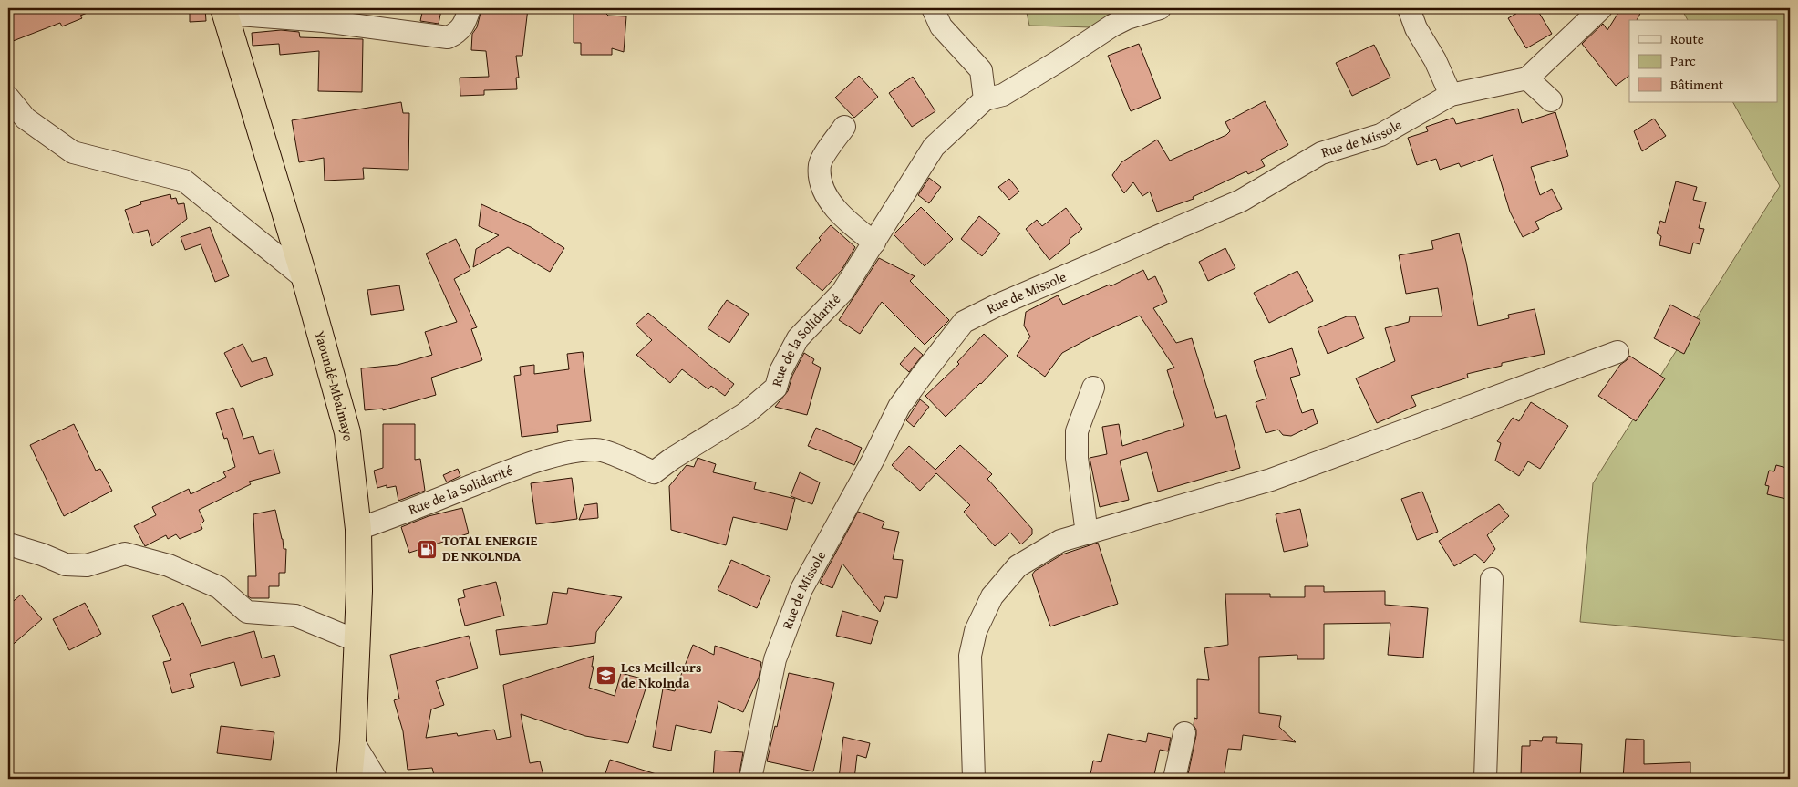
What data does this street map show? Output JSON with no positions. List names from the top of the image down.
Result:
{
  "streets": {
    "highway": ["Yaoundé-Mbalmayo"],
    "street": ["Rue de Missole", "Rue de la Solidarité"]
  },
  "crossings": [
    ["Rue de la Solidarité", "Yaoundé-Mbalmayo"]
  ],
  "places": {
    "fuel station": ["TOTAL ENERGIE DE NKOLNDA"],
    "school or university": ["Les Meilleurs de Nkolnda"]
  },
  "legend": ["Route", "Parc", "Bâtiment"]
}
